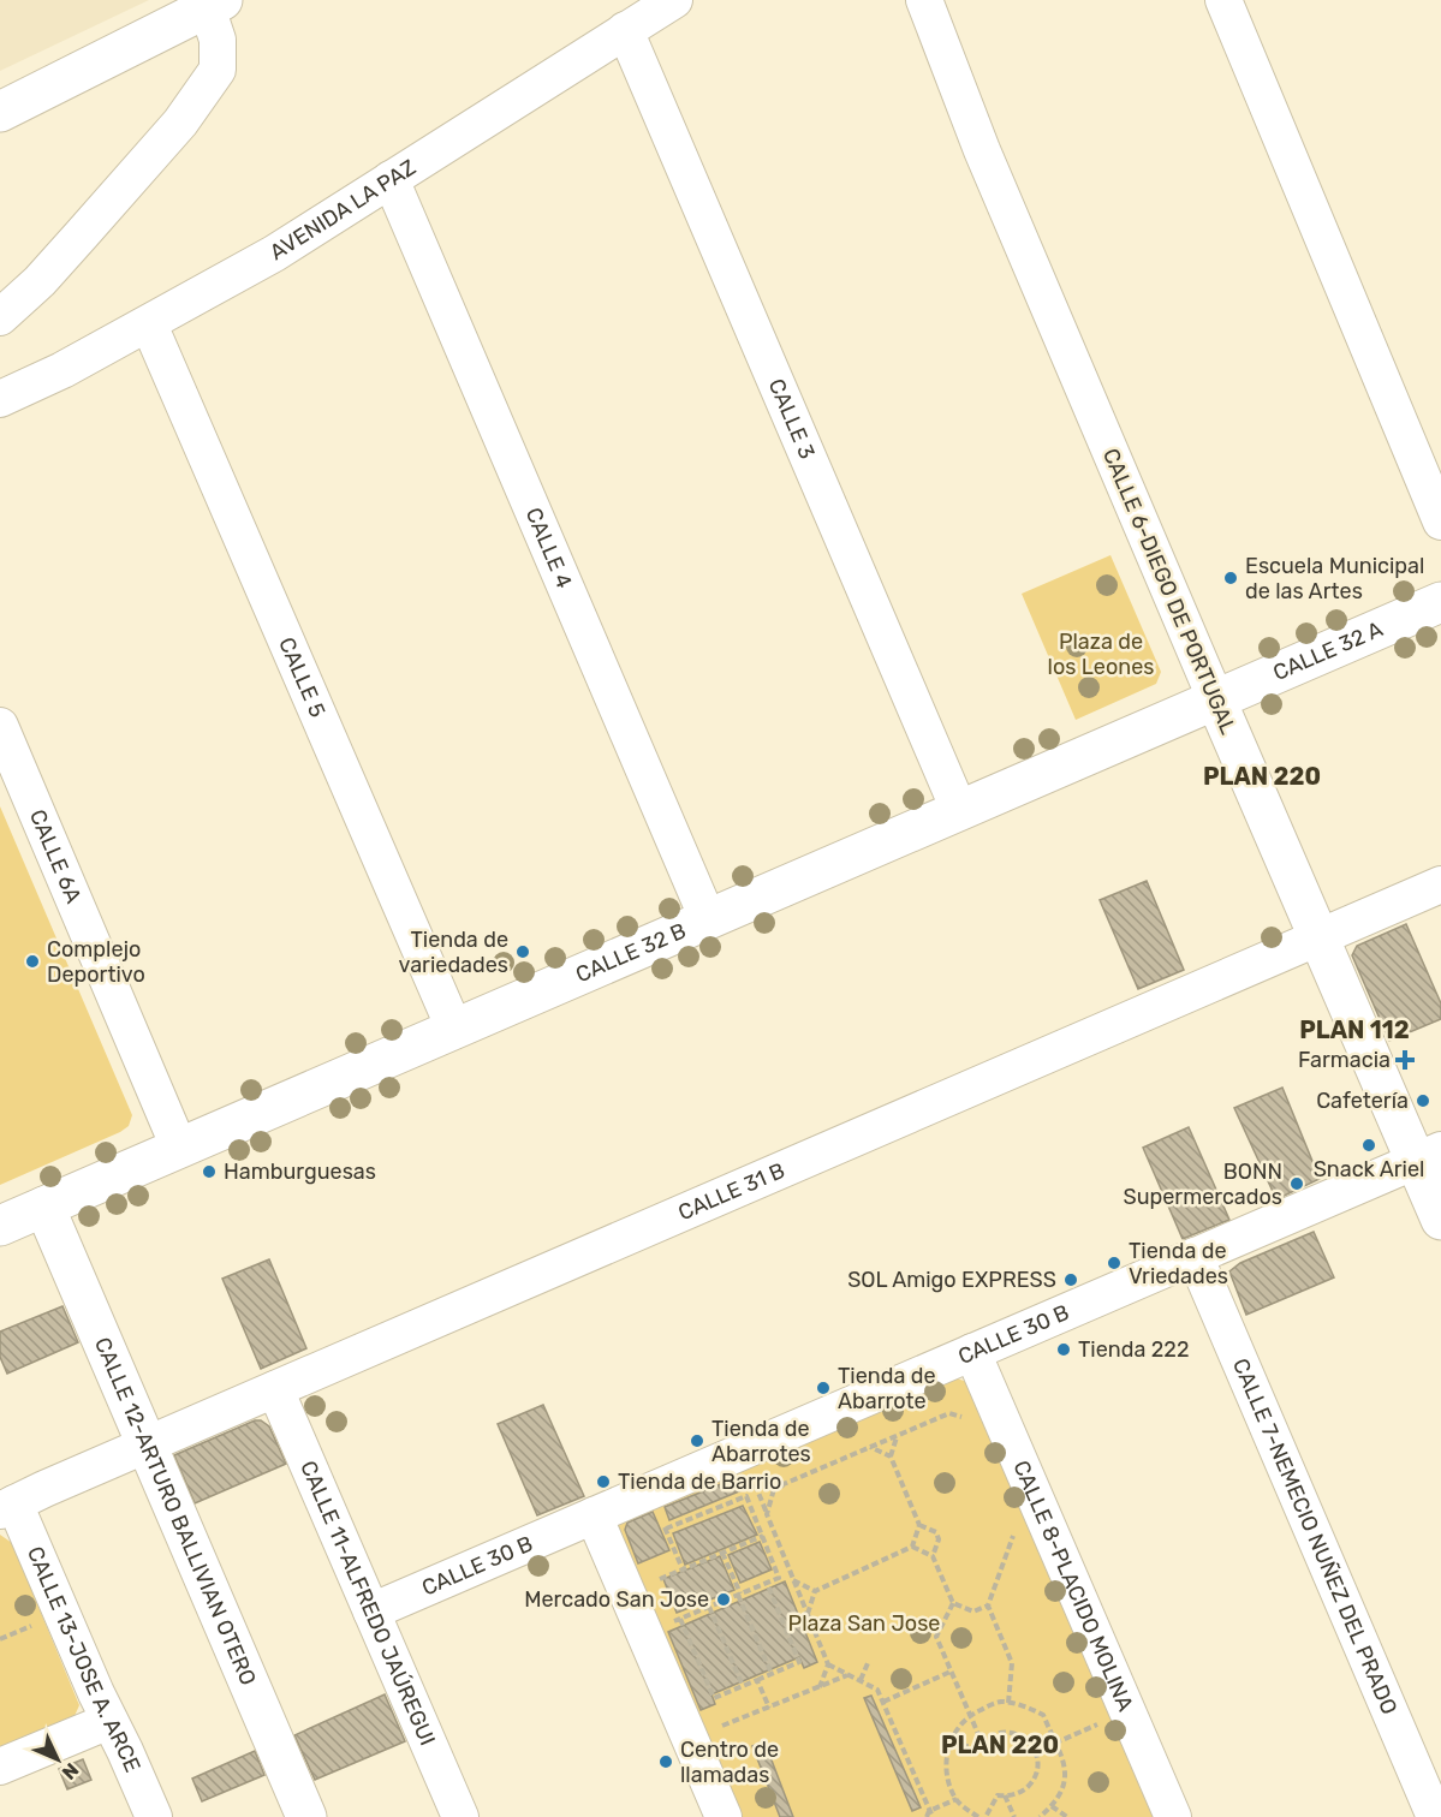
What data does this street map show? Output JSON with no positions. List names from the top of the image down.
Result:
{
  "streets": {
    "street": [
      "AVENIDA LA PAZ",
      "CALLE 3",
      "CALLE 4",
      "CALLE 6-DIEGO DE PORTUGAL",
      "CALLE 32 A",
      "CALLE 5",
      "CALLE 6A",
      "CALLE 32 B",
      "CALLE 31 B",
      "CALLE 30 B",
      "CALLE 12-ARTURO BALLIVIAN OTERO",
      "CALLE 7-NEMECIO NUÑEZ DEL PRADO",
      "CALLE 8-PLACIDO MOLINA",
      "CALLE 11-ALFREDO JAÚREGUI",
      "CALLE 13-JOSE A. ARCE"
    ]
  },
  "crossings": [
    ["AVENIDA LA PAZ", "CALLE 3"],
    ["AVENIDA LA PAZ", "CALLE 4"],
    ["AVENIDA LA PAZ", "CALLE 5"],
    ["CALLE 3", "CALLE 32 B"],
    ["CALLE 4", "CALLE 32 B"],
    ["CALLE 6-DIEGO DE PORTUGAL", "CALLE 32 A"],
    ["CALLE 6-DIEGO DE PORTUGAL", "CALLE 32 B"],
    ["CALLE 6-DIEGO DE PORTUGAL", "CALLE 31 B"],
    ["CALLE 6-DIEGO DE PORTUGAL", "CALLE 30 B"],
    ["CALLE 32 A", "CALLE 32 B"],
    ["CALLE 5", "CALLE 32 B"],
    ["CALLE 6A", "CALLE 32 B"],
    ["CALLE 32 B", "CALLE 12-ARTURO BALLIVIAN OTERO"],
    ["CALLE 31 B", "CALLE 12-ARTURO BALLIVIAN OTERO"],
    ["CALLE 31 B", "CALLE 11-ALFREDO JAÚREGUI"],
    ["CALLE 31 B", "CALLE 13-JOSE A. ARCE"],
    ["CALLE 30 B", "CALLE 7-NEMECIO NUÑEZ DEL PRADO"],
    ["CALLE 30 B", "CALLE 8-PLACIDO MOLINA"],
    ["CALLE 30 B", "CALLE 11-ALFREDO JAÚREGUI"]
  ],
  "districts": ["PLAN 220", "PLAN 112", "PLAN 220"],
  "parks": ["Plaza de los Leones", "Plaza San Jose"],
  "places": {
    "other": [
      "Escuela Municipal de las Artes",
      "Tienda de variedades",
      "Complejo Deportivo",
      "Cafetería",
      "Snack Ariel",
      "Hamburguesas",
      "BONN Supermercados",
      "Tienda de Vriedades",
      "SOL Amigo EXPRESS",
      "Tienda 222",
      "Tienda de Abarrote",
      "Tienda de Abarrotes",
      "Tienda de Barrio",
      "Mercado San Jose",
      "Centro de llamadas"
    ],
    "health": ["Farmacia"]
  },
  "north": "bottom right"
}
